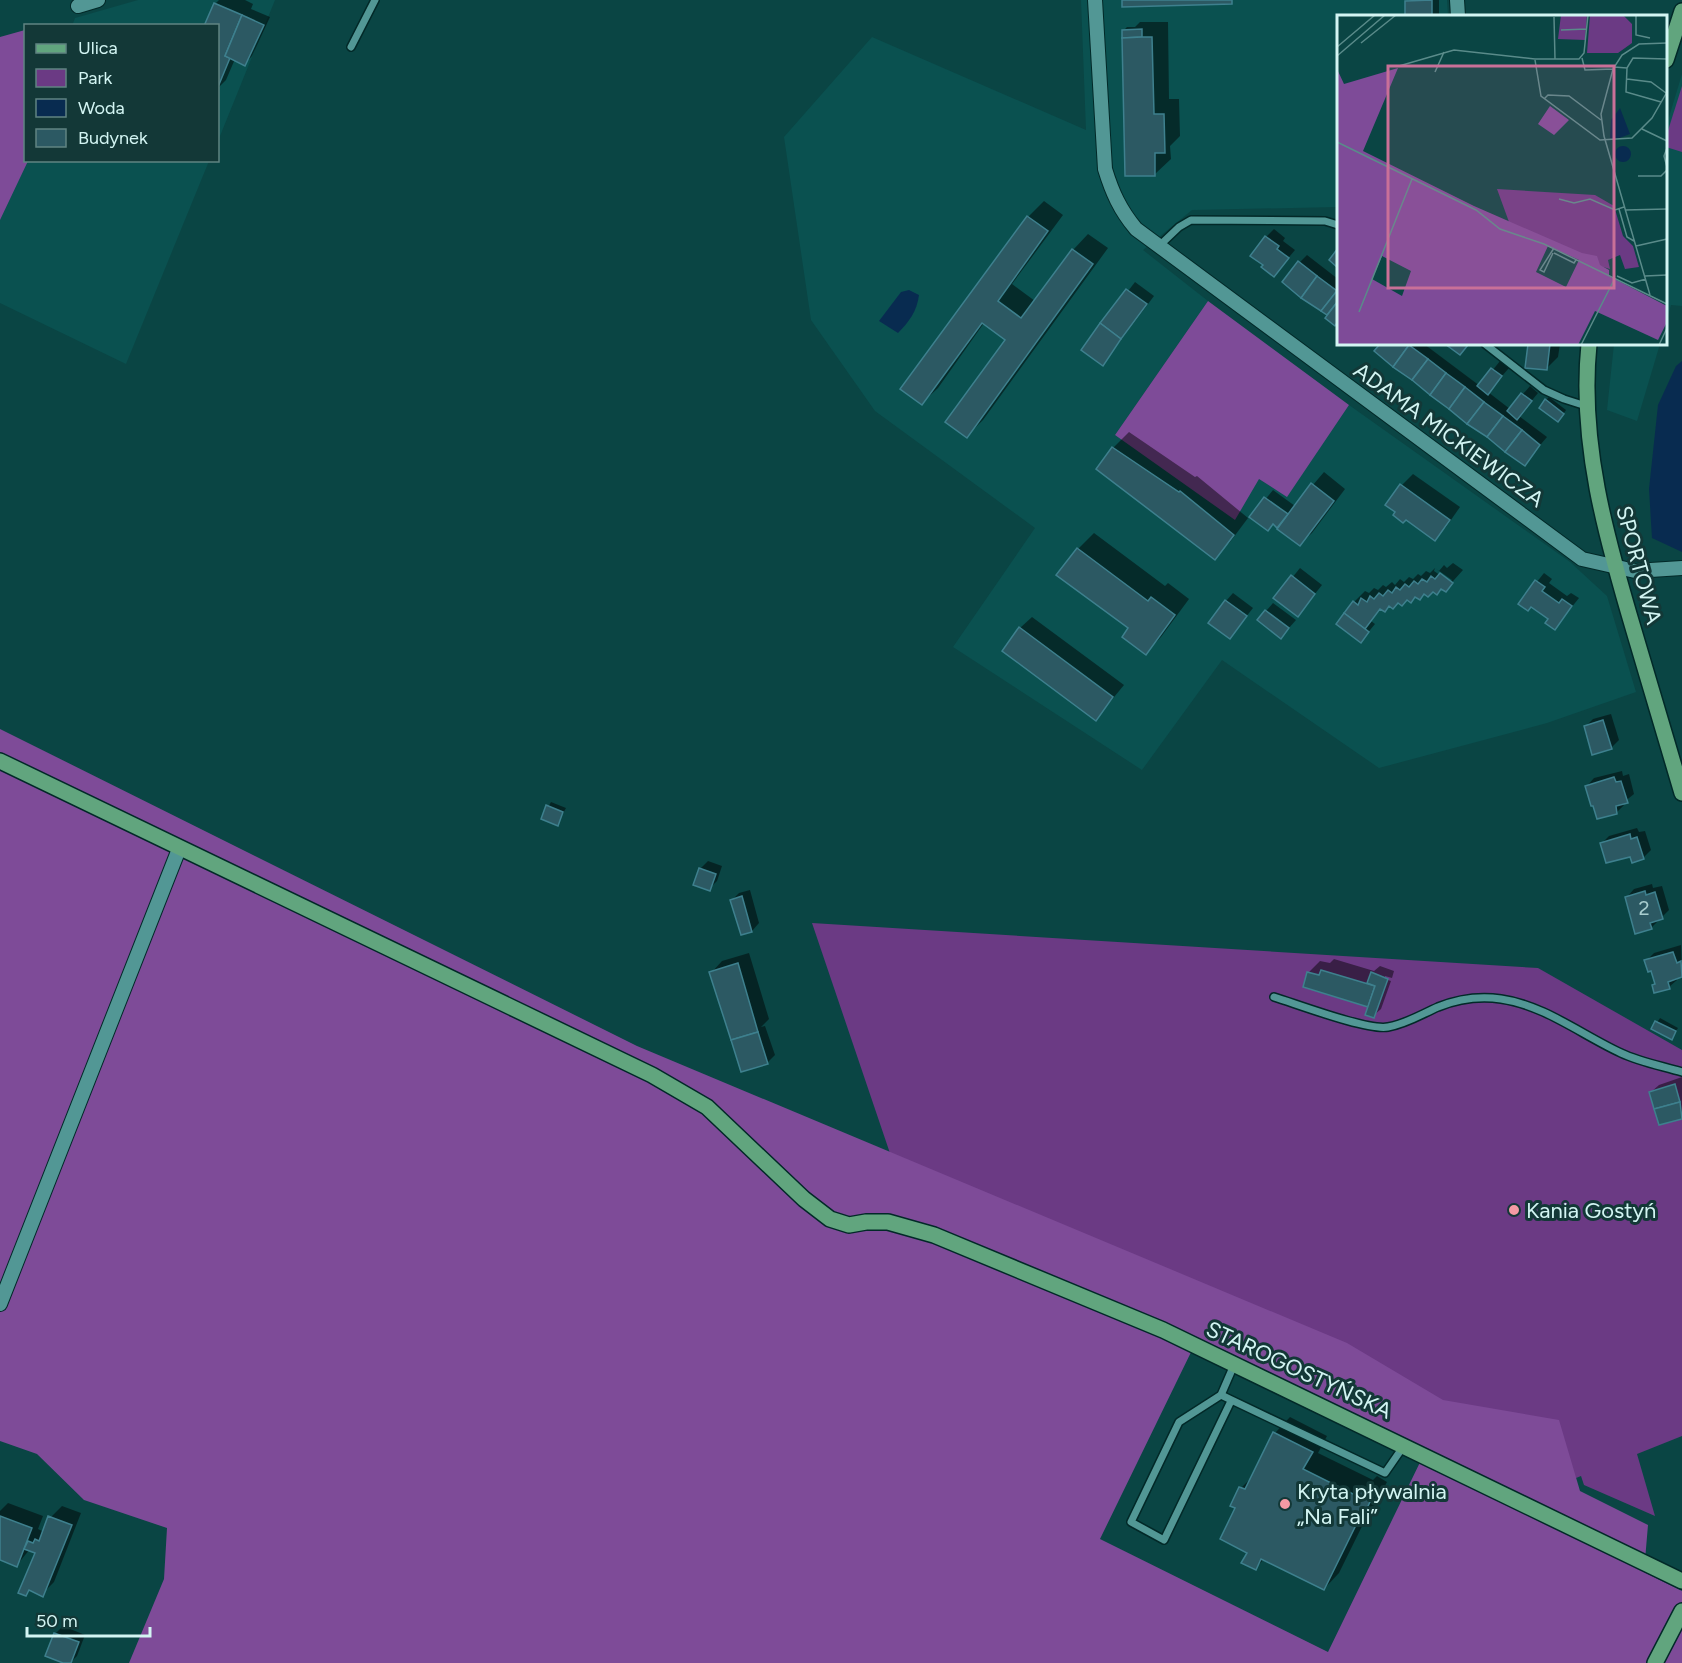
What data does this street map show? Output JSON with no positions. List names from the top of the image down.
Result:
{
  "streets": {
    "street": ["ADAMA MICKIEWICZA", "SPORTOWA", "STAROGOSTYŃSKA"]
  },
  "crossings": [
    ["ADAMA MICKIEWICZA", "SPORTOWA"]
  ],
  "places": ["Kania Gostyń", "Kryta pływalnia „Na Fali”"],
  "house_numbers": ["2"],
  "legend": [
    "Ulica",
    "Park",
    "Woda",
    "Budynek"
  ],
  "scale_bar": "50 m"
}
